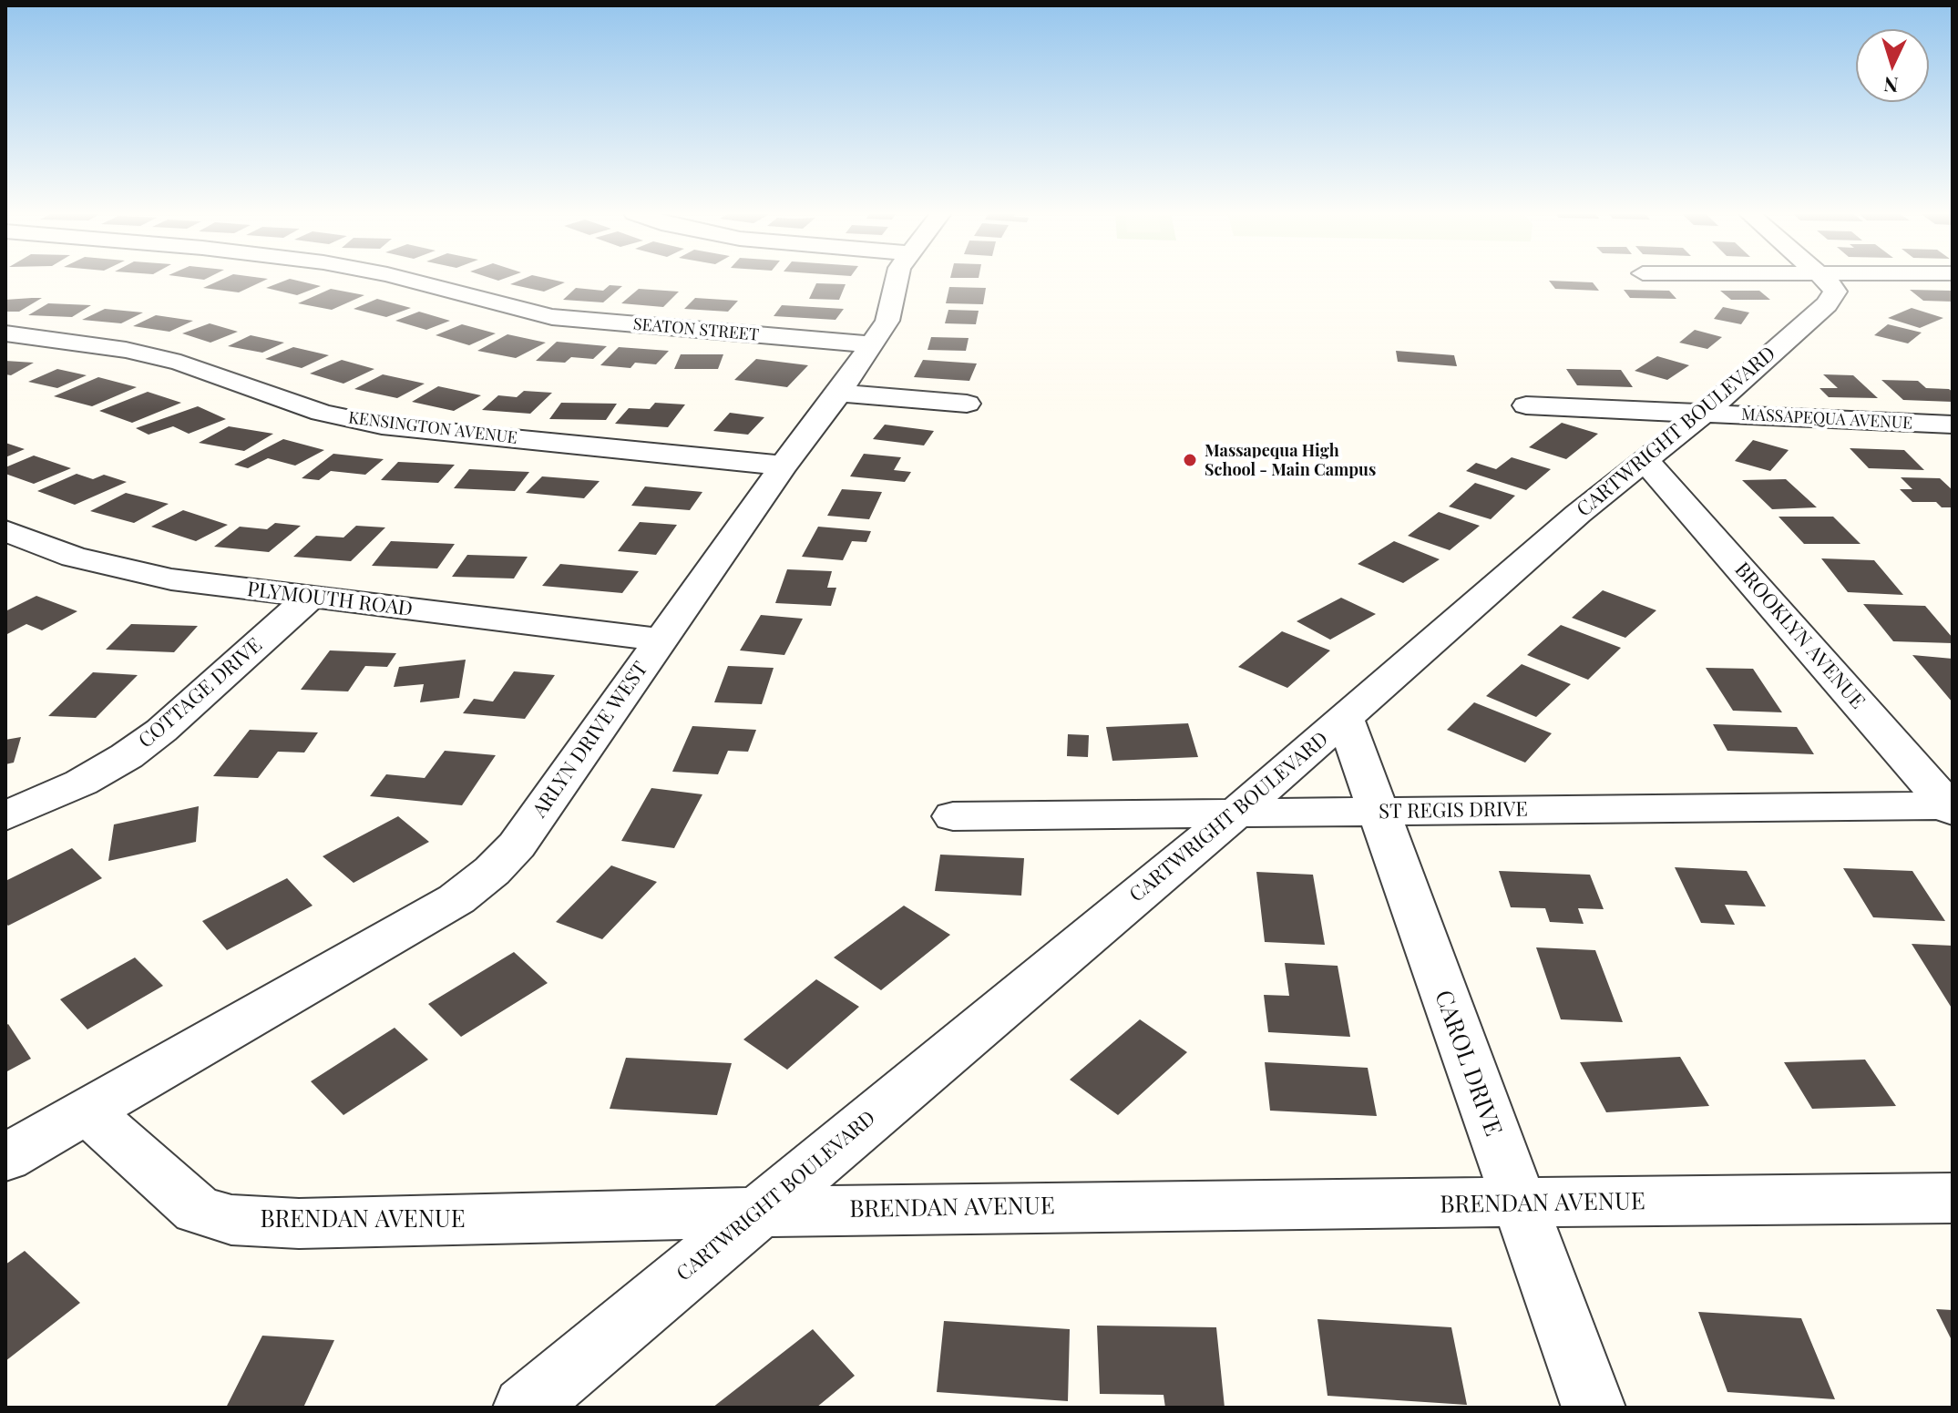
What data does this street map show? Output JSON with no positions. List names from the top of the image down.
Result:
{
  "streets": {
    "street": [
      "SEATON STREET",
      "MASSAPEQUA AVENUE",
      "KENSINGTON AVENUE",
      "CARTWRIGHT BOULEVARD",
      "PLYMOUTH ROAD",
      "BROOKLYN AVENUE",
      "COTTAGE DRIVE",
      "ARLYN DRIVE WEST",
      "ST REGIS DRIVE",
      "CAROL DRIVE",
      "BRENDAN AVENUE"
    ]
  },
  "crossings": [
    ["SEATON STREET", "ARLYN DRIVE WEST"],
    ["MASSAPEQUA AVENUE", "CARTWRIGHT BOULEVARD"],
    ["KENSINGTON AVENUE", "ARLYN DRIVE WEST"],
    ["CARTWRIGHT BOULEVARD", "BROOKLYN AVENUE"],
    ["CARTWRIGHT BOULEVARD", "ST REGIS DRIVE"],
    ["CARTWRIGHT BOULEVARD", "CAROL DRIVE"],
    ["CARTWRIGHT BOULEVARD", "BRENDAN AVENUE"],
    ["PLYMOUTH ROAD", "COTTAGE DRIVE"],
    ["PLYMOUTH ROAD", "ARLYN DRIVE WEST"],
    ["BROOKLYN AVENUE", "ST REGIS DRIVE"],
    ["ARLYN DRIVE WEST", "BRENDAN AVENUE"],
    ["ST REGIS DRIVE", "CAROL DRIVE"],
    ["CAROL DRIVE", "BRENDAN AVENUE"]
  ],
  "places": ["Massapequa High School - Main Campus"],
  "north": "bottom"
}
